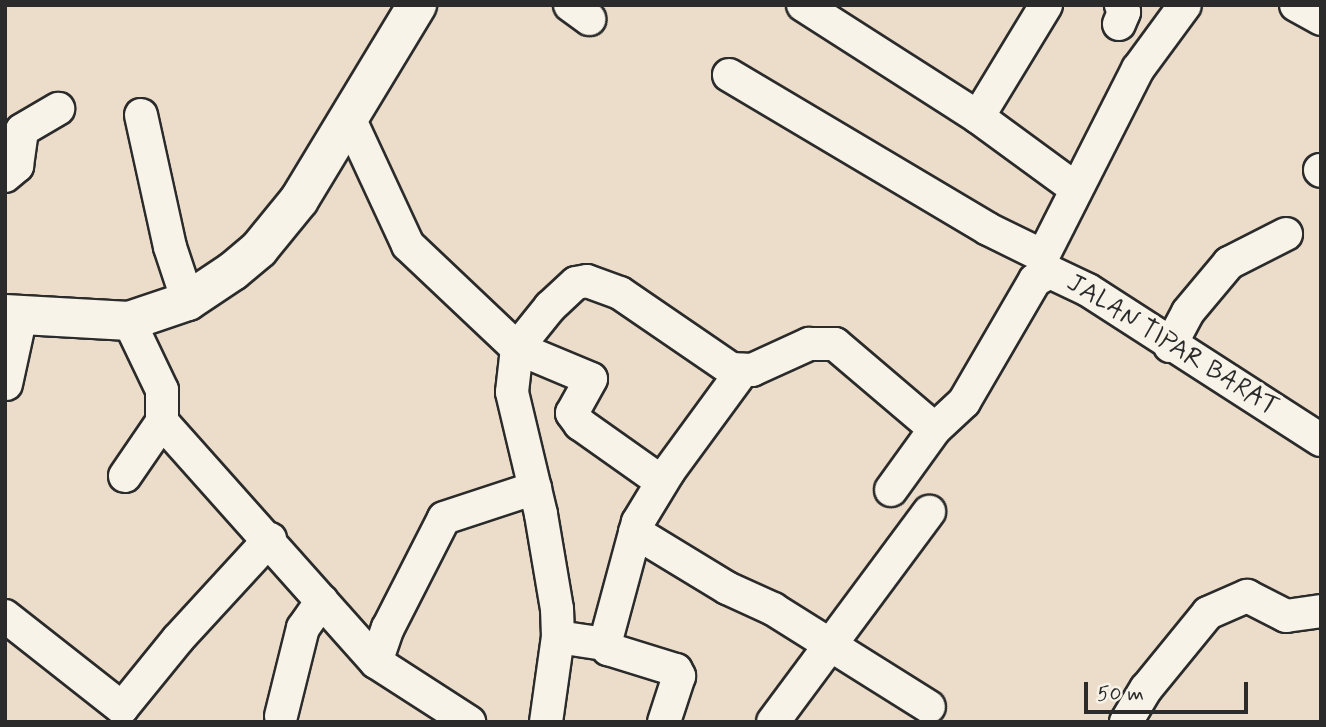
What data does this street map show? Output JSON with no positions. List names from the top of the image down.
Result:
{
  "streets": {
    "street": ["JALAN TIPAR BARAT"]
  },
  "scale_bar": "50 m"
}
